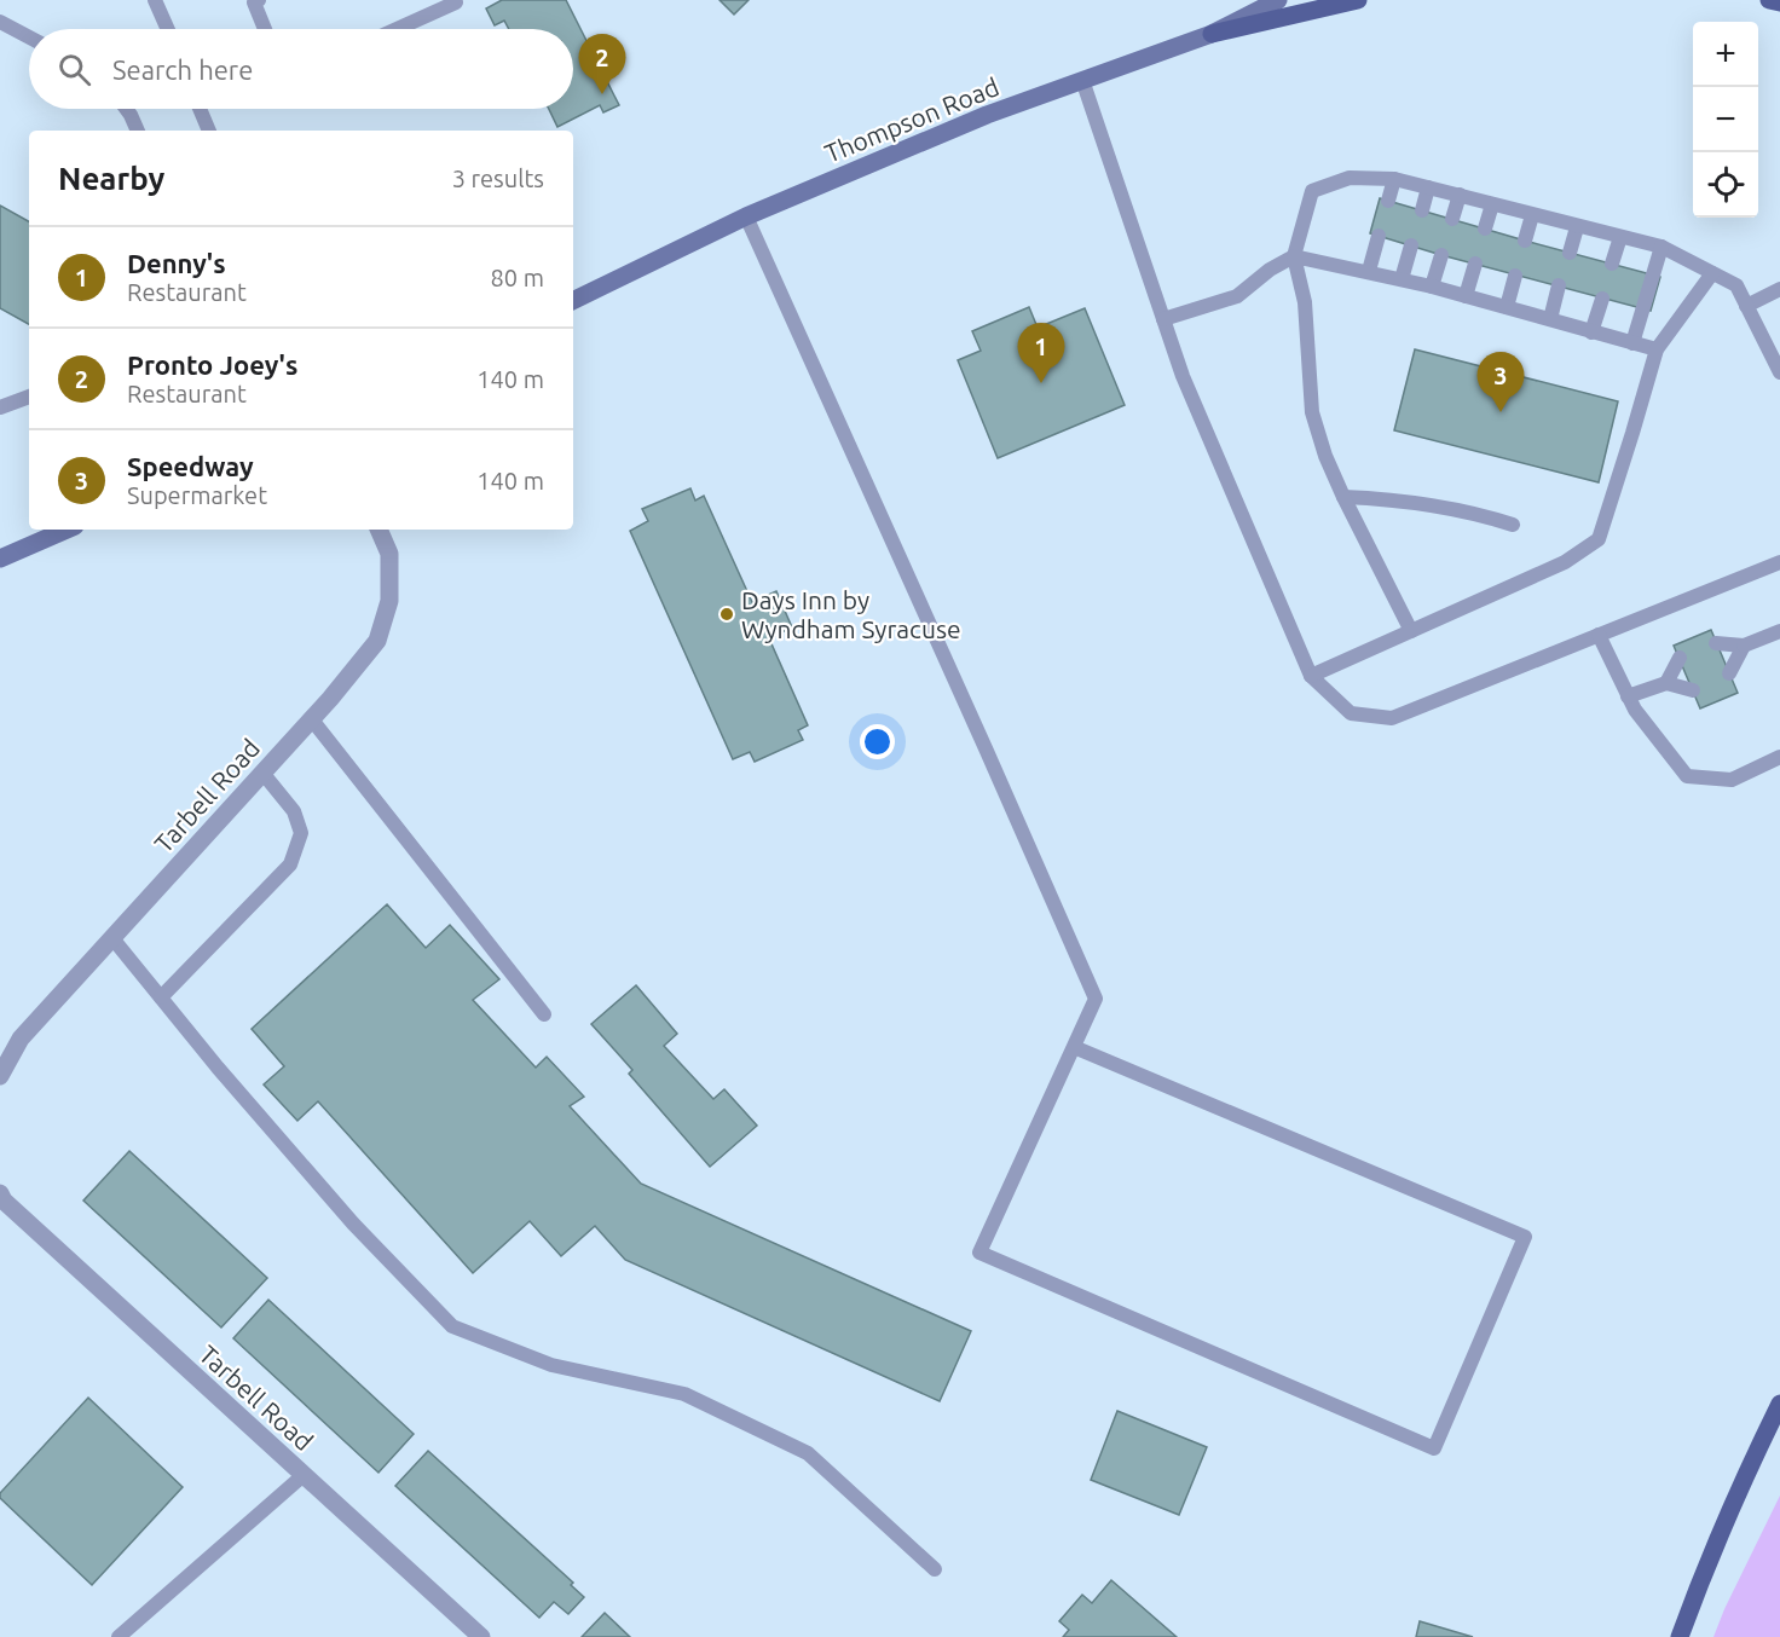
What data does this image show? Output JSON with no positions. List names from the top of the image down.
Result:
{
  "streets": {
    "street": ["Thompson Road", "Tarbell Road"]
  },
  "places": ["Days Inn by Wyndham Syracuse"],
  "page": {
    "map_buttons": ["+", "−"],
    "search": "Search here",
    "pins": ["2", "1", "3"],
    "heading": ["Nearby", "3 results"],
    "list": [
      {
        "mark": "1",
        "name": "Denny's",
        "note": "Restaurant",
        "value": "80 m"
      },
      {
        "mark": "2",
        "name": "Pronto Joey's",
        "note": "Restaurant",
        "value": "140 m"
      },
      {
        "mark": "3",
        "name": "Speedway",
        "note": "Supermarket",
        "value": "140 m"
      }
    ]
  }
}
